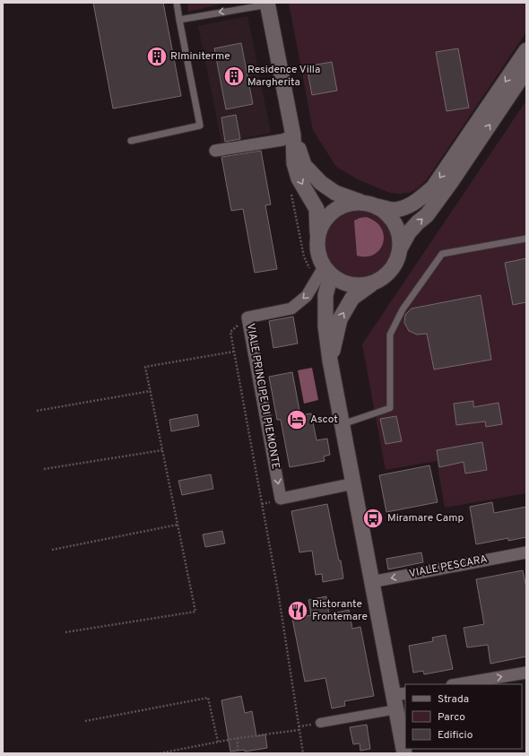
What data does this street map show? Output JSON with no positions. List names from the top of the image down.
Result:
{
  "streets": {
    "street": ["VIALE PRINCIPE DI PIEMONTE", "VIALE PESCARA"]
  },
  "one_way": ["VIALE PESCARA"],
  "places": {
    "building": ["RIminiterme", "Residence Villa Margherita"],
    "hotel": ["Ascot"],
    "bus stop": ["Miramare Camp"],
    "restaurant": ["Ristorante Frontemare"]
  },
  "legend": ["Strada", "Parco", "Edificio"]
}
